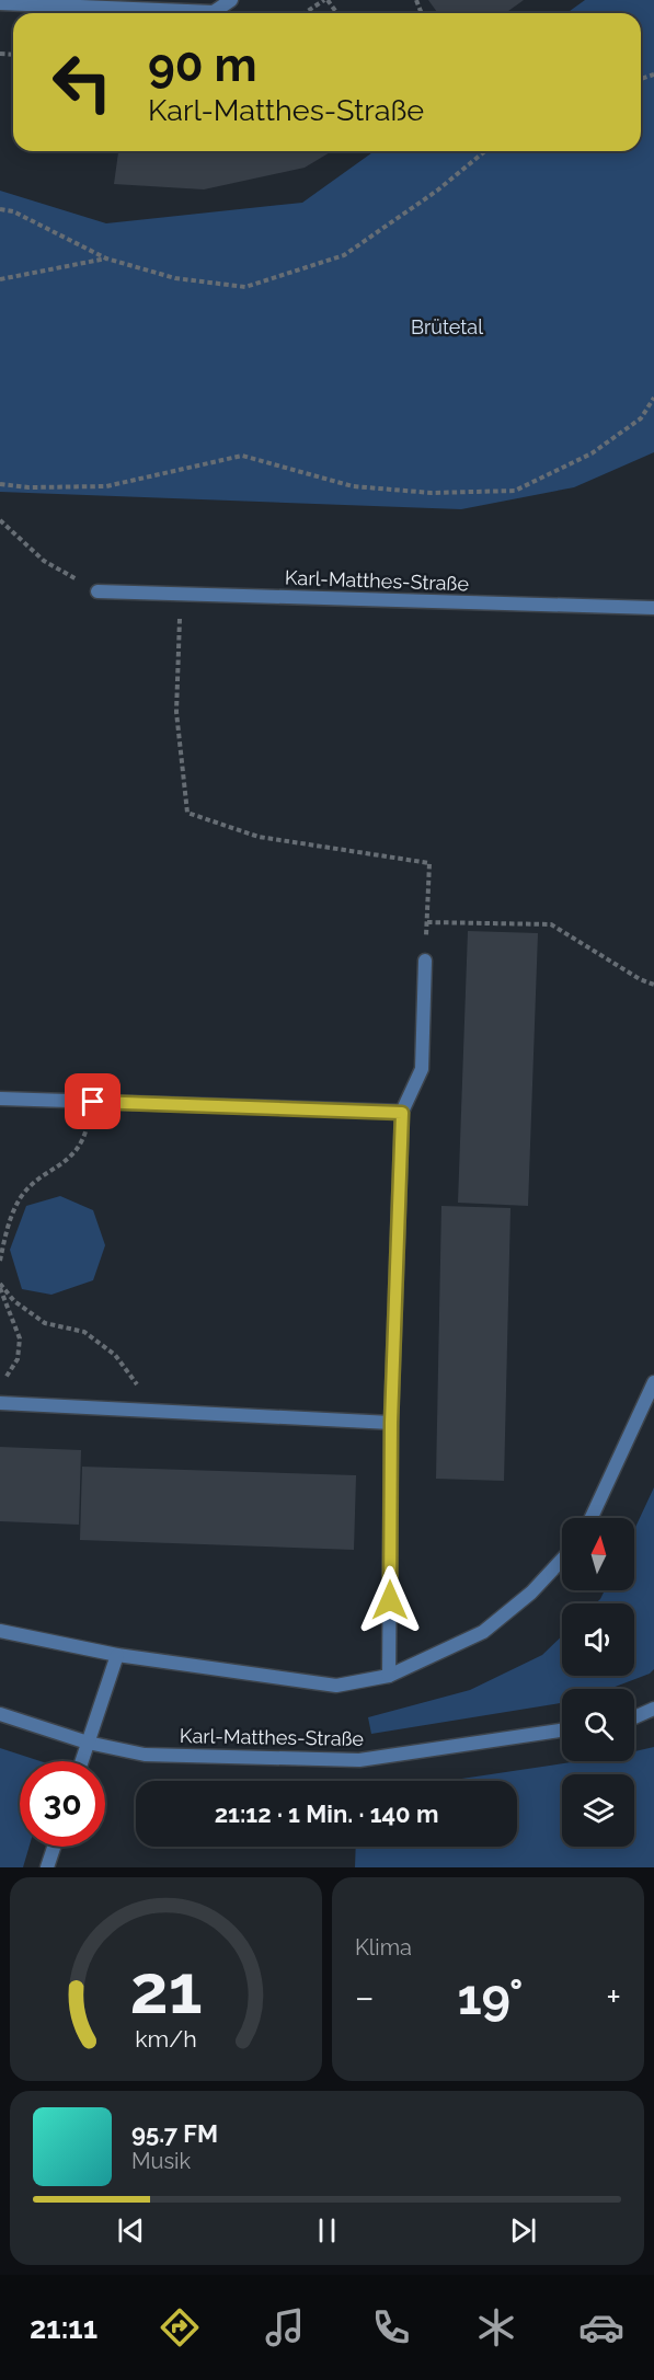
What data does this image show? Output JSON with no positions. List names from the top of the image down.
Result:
{
  "streets": {
    "street": ["Karl-Matthes-Straße"]
  },
  "parks": ["Brütetal"],
  "north": "top",
  "page": {
    "turn": ["90 m", "Karl-Matthes-Straße"],
    "limit": "30",
    "trip": "21:12 · 1 Min. · 140 m",
    "tile": "Klima",
    "heat": ["−", "19°", "+"],
    "song": ["95.7 FM", "Musik"],
    "tabs": "21:11",
    "gauge": ["21", "km/h"]
  }
}
